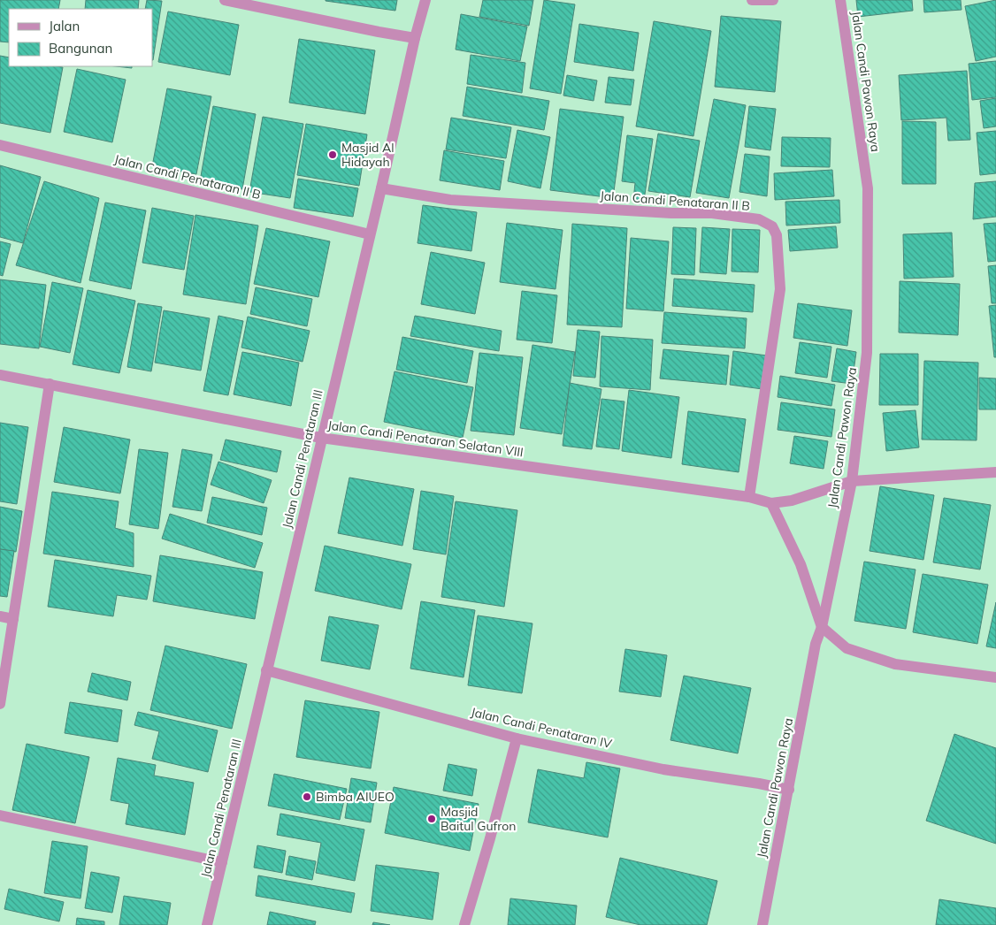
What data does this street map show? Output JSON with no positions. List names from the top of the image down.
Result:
{
  "streets": {
    "street": [
      "Jalan Candi Pawon Raya",
      "Jalan Candi Penataran II B",
      "Jalan Candi Penataran Selatan VIII",
      "Jalan Candi Penataran III",
      "Jalan Candi Penataran IV"
    ]
  },
  "crossings": [
    ["Jalan Candi Pawon Raya", "Jalan Candi Penataran Selatan VIII"],
    ["Jalan Candi Pawon Raya", "Jalan Candi Penataran IV"],
    ["Jalan Candi Penataran II B", "Jalan Candi Penataran Selatan VIII"],
    ["Jalan Candi Penataran II B", "Jalan Candi Penataran III"],
    ["Jalan Candi Penataran Selatan VIII", "Jalan Candi Penataran III"],
    ["Jalan Candi Penataran III", "Jalan Candi Penataran IV"]
  ],
  "places": ["Masjid Al Hidayah", "Bimba AIUEO", "Masjid Baitul Gufron"],
  "legend": ["Jalan", "Bangunan"]
}
